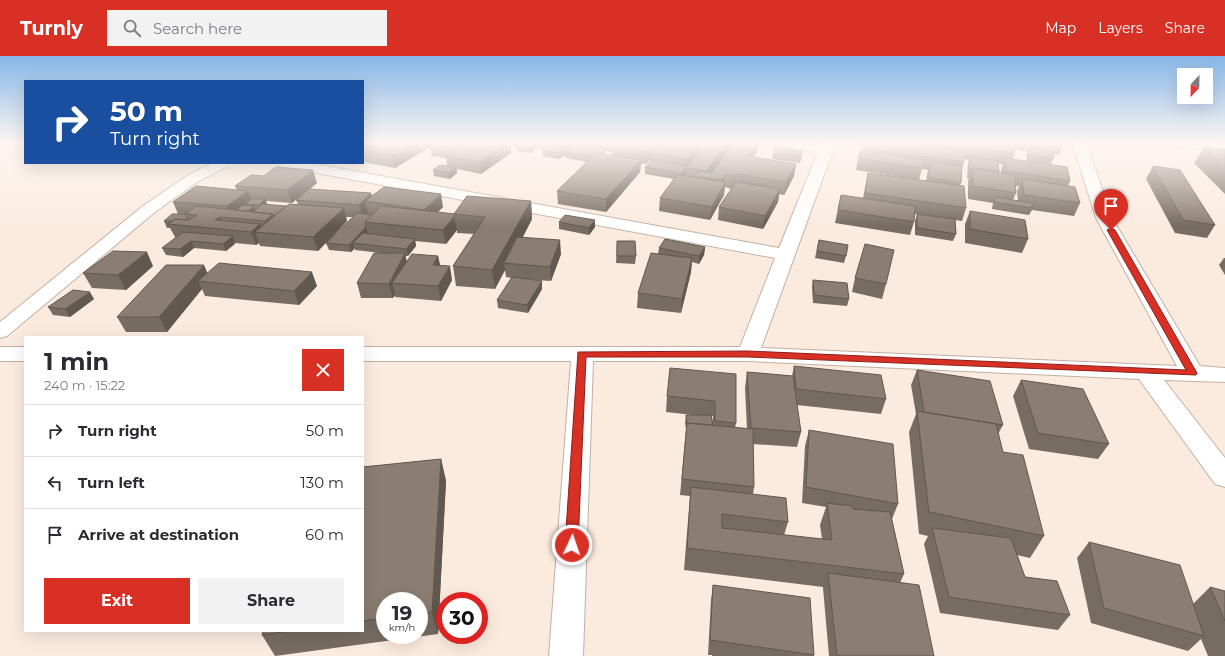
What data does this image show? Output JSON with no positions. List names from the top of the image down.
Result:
{
  "north": "bottom",
  "page": {
    "header": "Turnly",
    "search": "Search here",
    "nav": ["Map", "Layers", "Share"],
    "turn": ["50 m", "Turn right"],
    "heading": ["1 min", "240 m · 15:22"],
    "list": [
      {
        "name": "Turn right",
        "value": "50 m"
      },
      {
        "name": "Turn left",
        "value": "130 m"
      },
      {
        "name": "Arrive at destination",
        "value": "60 m"
      }
    ],
    "buttons": ["Exit", "Share"],
    "speed": "19 km/h",
    "limit": "30"
  }
}
